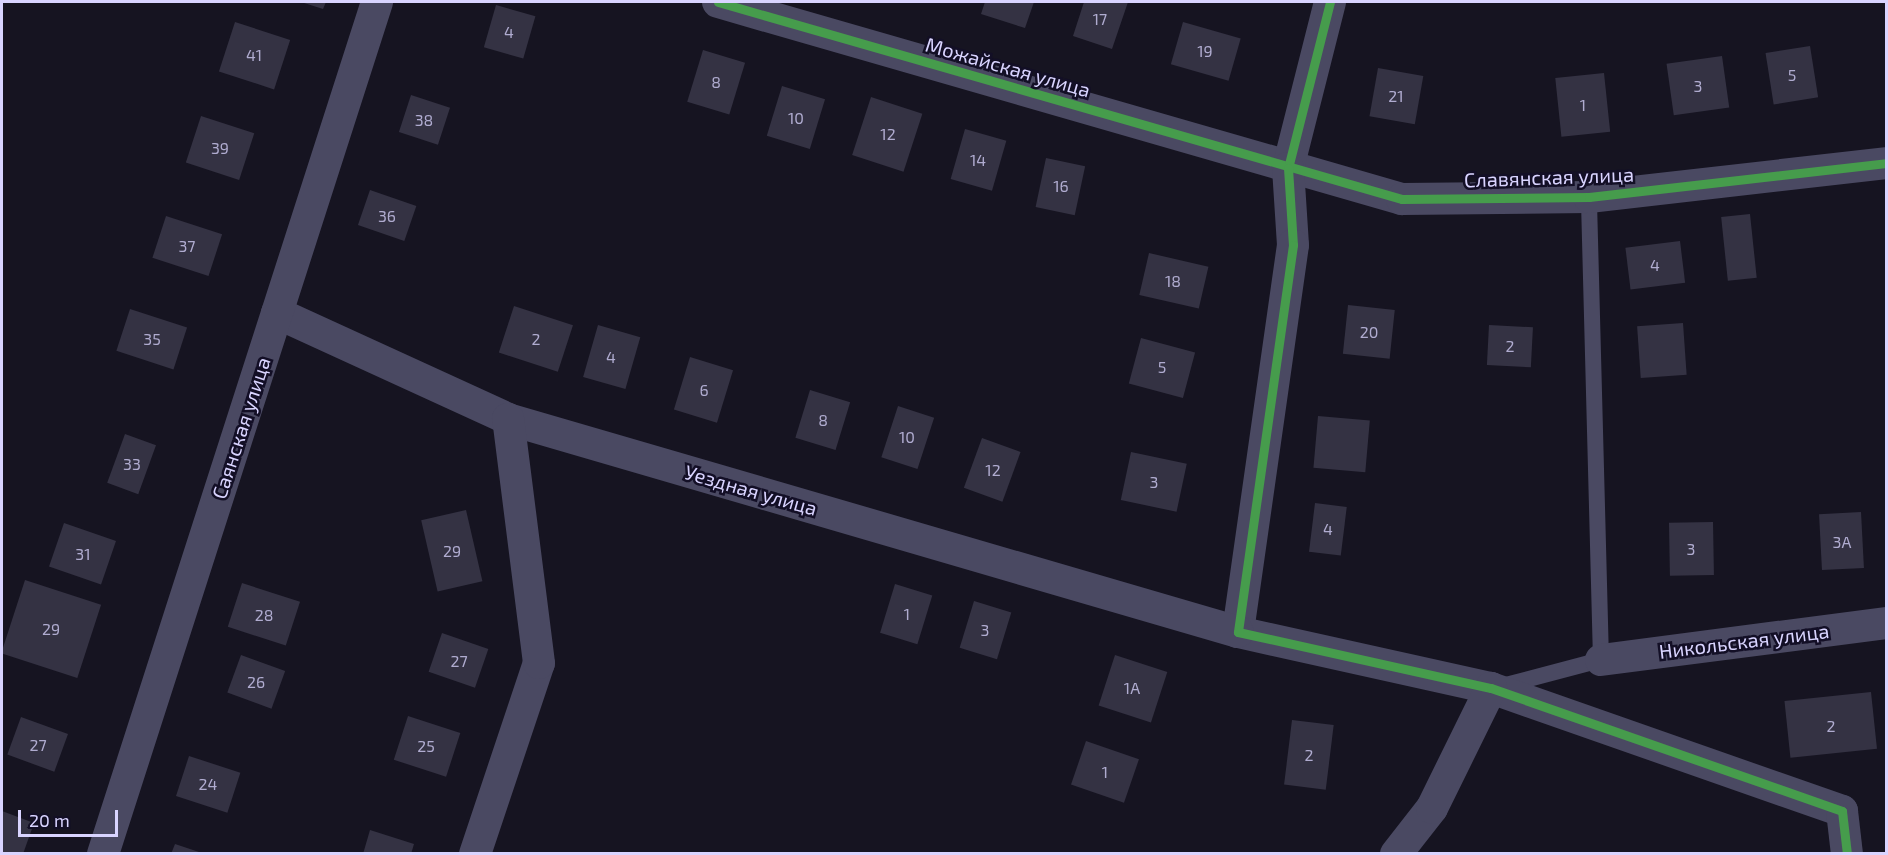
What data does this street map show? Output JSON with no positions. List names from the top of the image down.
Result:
{
  "streets": {
    "street": [
      "Можайская улица",
      "Славянская улица",
      "Саянская улица",
      "Уездная улица",
      "Никольская улица"
    ]
  },
  "crossings": [
    ["Можайская улица", "Славянская улица"],
    ["Саянская улица", "Уездная улица"]
  ],
  "house_numbers": [
    "17",
    "4",
    "19",
    "41",
    "5",
    "8",
    "3",
    "21",
    "1",
    "10",
    "38",
    "12",
    "39",
    "14",
    "16",
    "36",
    "37",
    "4",
    "18",
    "20",
    "35",
    "2",
    "2",
    "4",
    "5",
    "6",
    "8",
    "10",
    "33",
    "12",
    "3",
    "4",
    "3А",
    "3",
    "29",
    "31",
    "1",
    "28",
    "29",
    "3",
    "27",
    "26",
    "1А",
    "2",
    "27",
    "25",
    "2",
    "1",
    "24"
  ],
  "scale_bar": "20 m"
}
